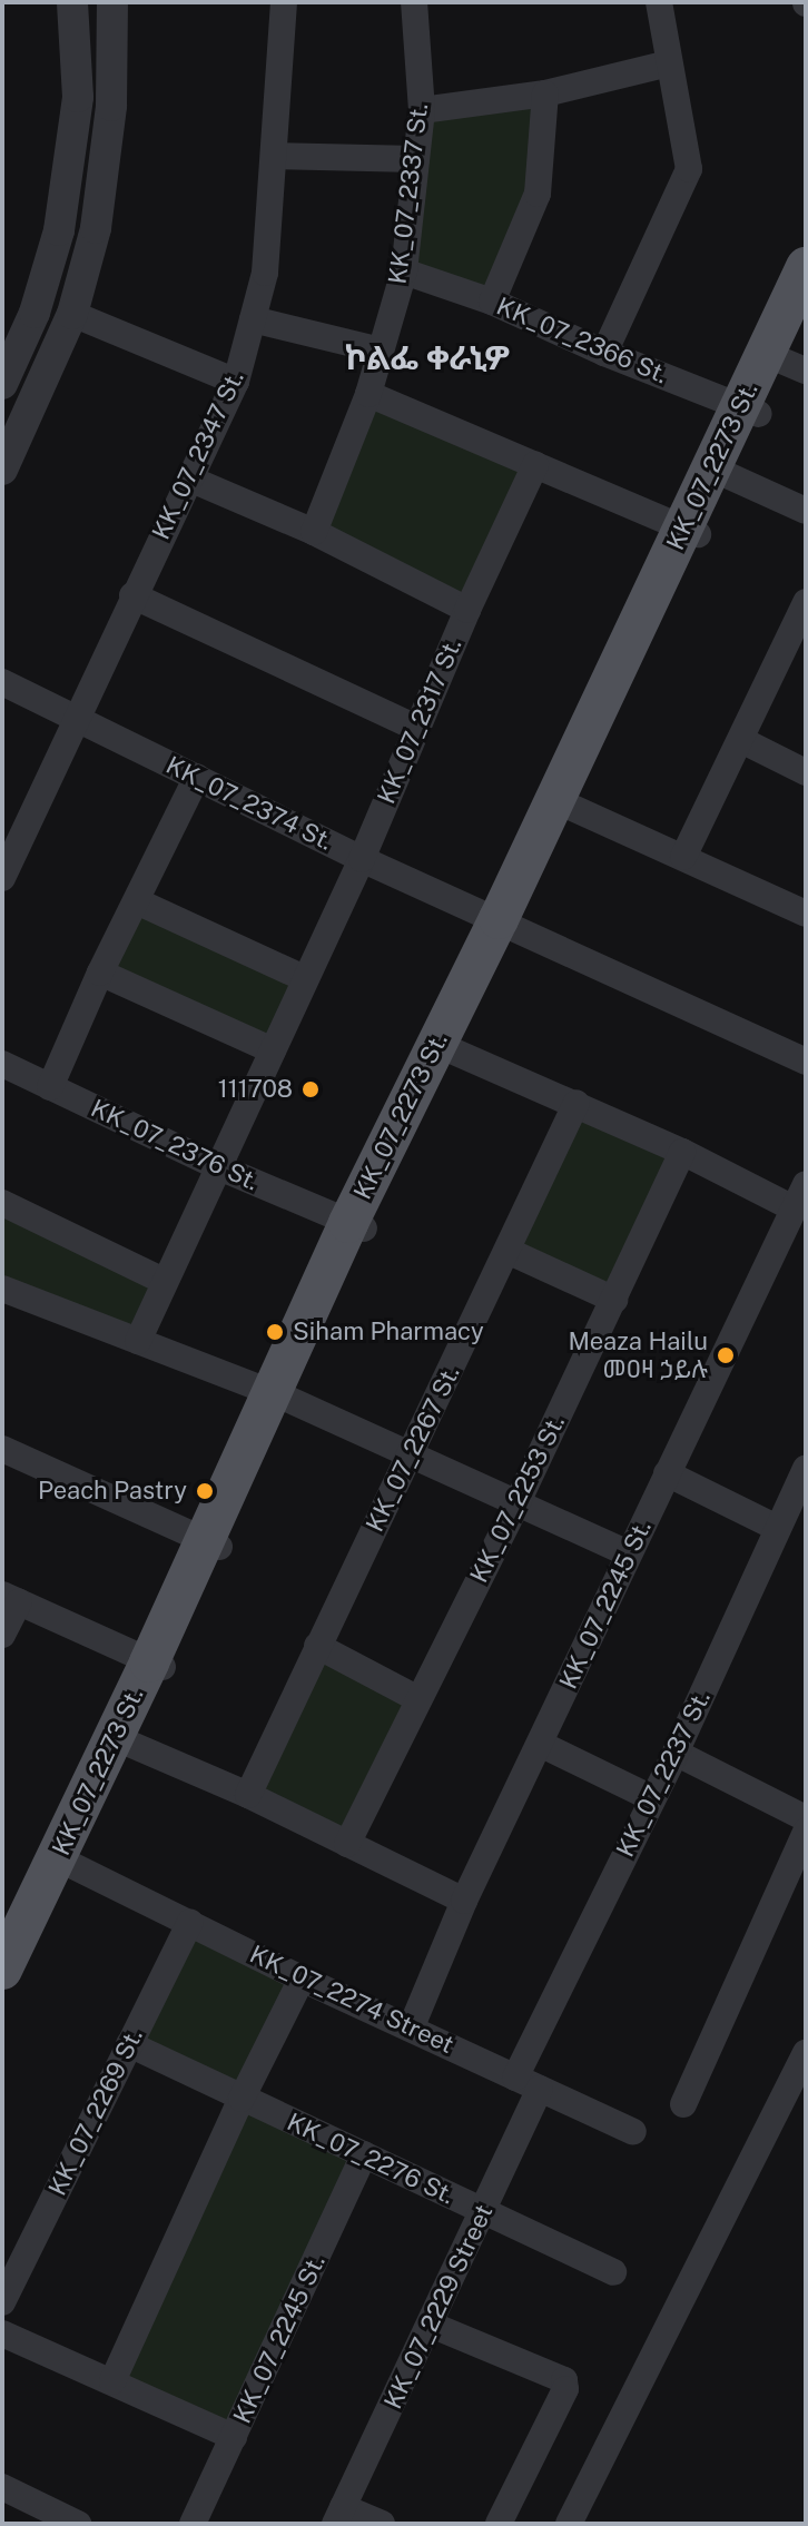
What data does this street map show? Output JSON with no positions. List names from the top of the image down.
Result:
{
  "streets": {
    "main road": ["KK_07_2273 St."],
    "street": [
      "KK_07_2337 St.",
      "KK_07_2366 St.",
      "KK_07_2347 St.",
      "KK_07_2317 St.",
      "KK_07_2374 St.",
      "KK_07_2376 St.",
      "KK_07_2267 St.",
      "KK_07_2253 St.",
      "KK_07_2245 St.",
      "KK_07_2237 St.",
      "KK_07_2274 Street",
      "KK_07_2269 St.",
      "KK_07_2276 St.",
      "KK_07_2229 Street"
    ]
  },
  "crossings": [
    ["KK_07_2337 St.", "KK_07_2366 St."],
    ["KK_07_2366 St.", "KK_07_2273 St."],
    ["KK_07_2347 St.", "KK_07_2374 St."],
    ["KK_07_2273 St.", "KK_07_2374 St."],
    ["KK_07_2273 St.", "KK_07_2376 St."],
    ["KK_07_2273 St.", "KK_07_2274 Street"],
    ["KK_07_2317 St.", "KK_07_2374 St."],
    ["KK_07_2317 St.", "KK_07_2376 St."],
    ["KK_07_2245 St.", "KK_07_2274 Street"],
    ["KK_07_2245 St.", "KK_07_2276 St."],
    ["KK_07_2237 St.", "KK_07_2274 Street"],
    ["KK_07_2237 St.", "KK_07_2229 Street"],
    ["KK_07_2274 Street", "KK_07_2269 St."],
    ["KK_07_2274 Street", "KK_07_2229 Street"],
    ["KK_07_2269 St.", "KK_07_2276 St."],
    ["KK_07_2276 St.", "KK_07_2229 Street"]
  ],
  "districts": ["ኮልፌ ቀራኒዎ"],
  "places": [
    "111708",
    "Siham Pharmacy",
    "Meaza Hailu መዐዛ ኃይሉ",
    "Peach Pastry"
  ]
}
